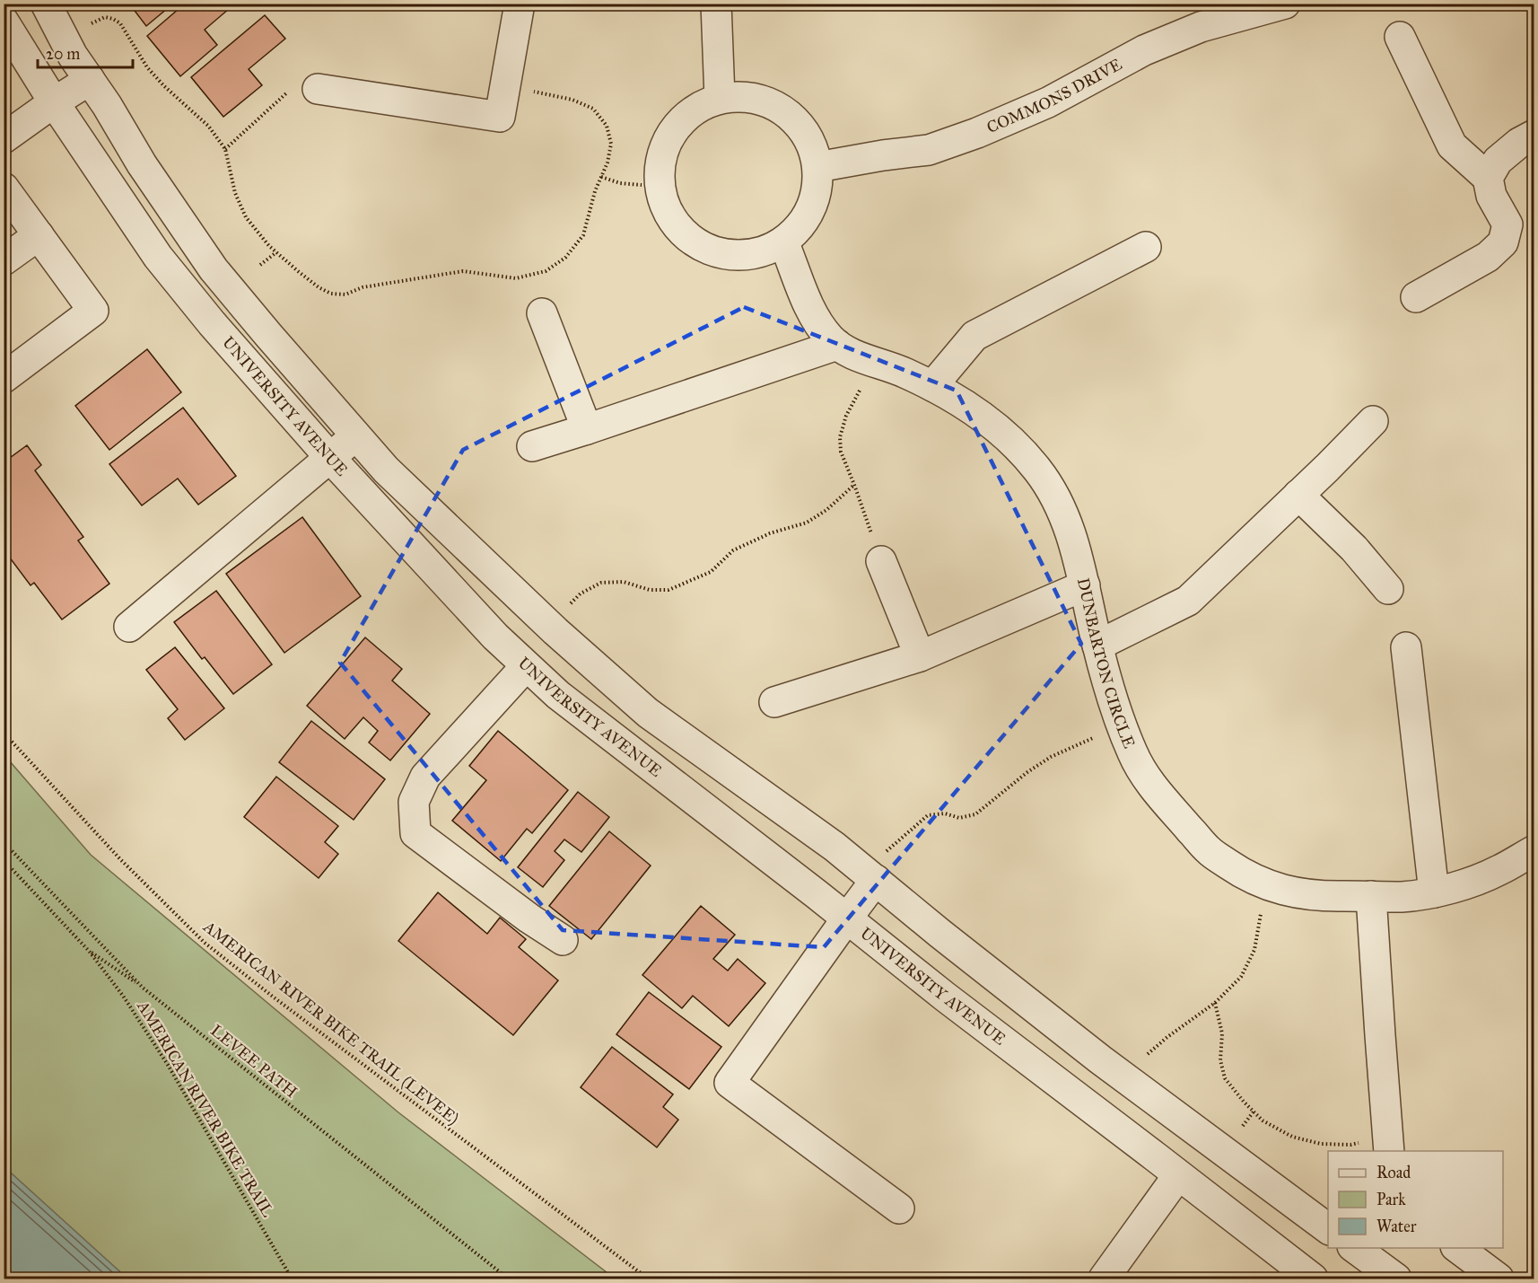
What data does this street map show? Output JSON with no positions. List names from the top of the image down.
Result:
{
  "streets": {
    "street": ["COMMONS DRIVE", "UNIVERSITY AVENUE", "DUNBARTON CIRCLE"],
    "path": ["AMERICAN RIVER BIKE TRAIL (LEVEE)", "LEVEE PATH", "AMERICAN RIVER BIKE TRAIL"]
  },
  "crossings": [
    ["COMMONS DRIVE", "DUNBARTON CIRCLE"]
  ],
  "legend": ["Road", "Park", "Water"],
  "scale_bar": "20 m"
}
